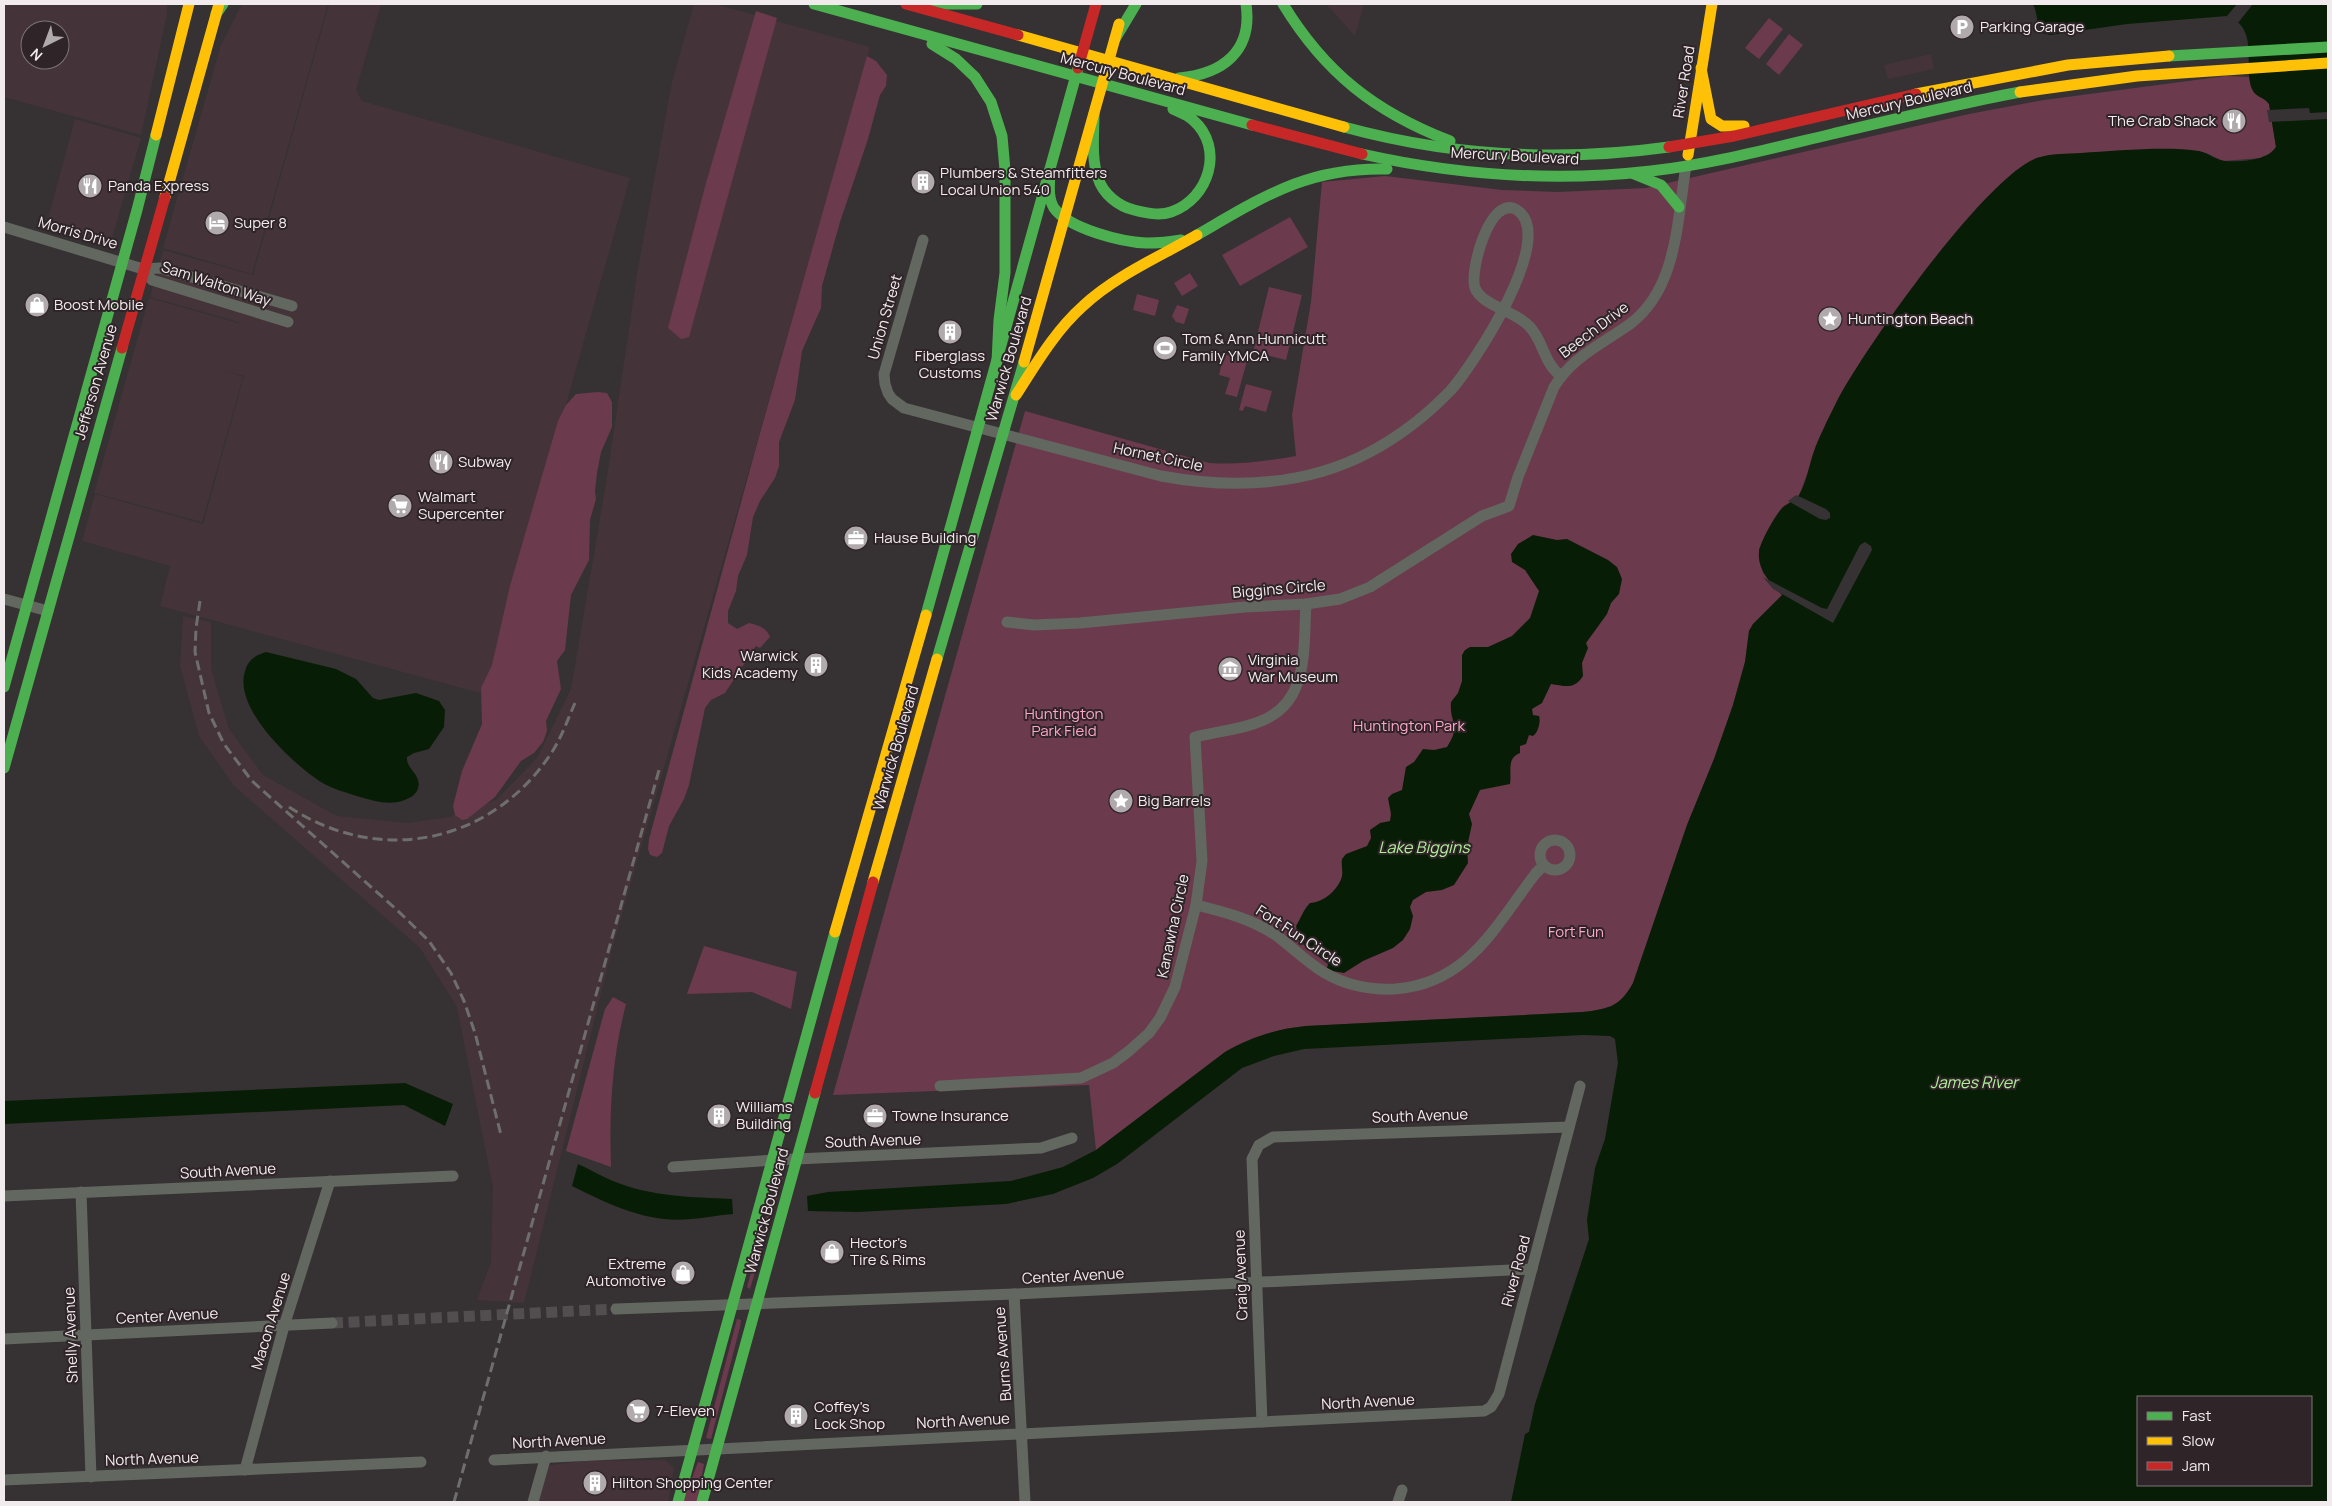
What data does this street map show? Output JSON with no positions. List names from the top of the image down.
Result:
{
  "streets": {
    "main road": [
      "Mercury Boulevard",
      "River Road",
      "Warwick Boulevard",
      "Jefferson Avenue"
    ],
    "street": [
      "Morris Drive",
      "Sam Walton Way",
      "Union Street",
      "Beech Drive",
      "Hornet Circle",
      "Biggins Circle",
      "Kanawha Circle",
      "Fort Fun Circle",
      "South Avenue",
      "Craig Avenue",
      "Center Avenue",
      "Macon Avenue",
      "Shelly Avenue",
      "Burns Avenue",
      "North Avenue"
    ]
  },
  "crossings": [
    ["Mercury Boulevard", "River Road"],
    ["Mercury Boulevard", "Beech Drive"],
    ["River Road", "Beech Drive"],
    ["River Road", "South Avenue"],
    ["River Road", "Center Avenue"],
    ["River Road", "North Avenue"],
    ["Morris Drive", "Sam Walton Way"],
    ["Morris Drive", "Jefferson Avenue"],
    ["Sam Walton Way", "Jefferson Avenue"],
    ["Union Street", "Warwick Boulevard"],
    ["Union Street", "Hornet Circle"],
    ["Beech Drive", "Hornet Circle"],
    ["Beech Drive", "Biggins Circle"],
    ["Warwick Boulevard", "Hornet Circle"],
    ["Warwick Boulevard", "South Avenue"],
    ["Warwick Boulevard", "Center Avenue"],
    ["Warwick Boulevard", "North Avenue"],
    ["Biggins Circle", "Kanawha Circle"],
    ["Kanawha Circle", "Fort Fun Circle"],
    ["South Avenue", "Craig Avenue"],
    ["South Avenue", "Macon Avenue"],
    ["South Avenue", "Shelly Avenue"],
    ["Craig Avenue", "Center Avenue"],
    ["Craig Avenue", "North Avenue"],
    ["Center Avenue", "Macon Avenue"],
    ["Center Avenue", "Shelly Avenue"],
    ["Center Avenue", "Burns Avenue"],
    ["Macon Avenue", "North Avenue"],
    ["Shelly Avenue", "North Avenue"],
    ["Burns Avenue", "North Avenue"]
  ],
  "water": ["Lake Biggins", "James River"],
  "parks": ["Huntington Park Field", "Huntington Park", "Fort Fun"],
  "places": {
    "parking": ["Parking Garage"],
    "restaurant": ["The Crab Shack", "Panda Express", "Subway"],
    "building": [
      "Plumbers & Steamfitters Local Union 540",
      "Fiberglass Customs",
      "Warwick Kids Academy",
      "Williams Building",
      "Coffey's Lock Shop",
      "Hilton Shopping Center"
    ],
    "hotel": ["Super 8"],
    "shop": ["Boost Mobile", "Hector's Tire & Rims", "Extreme Automotive"],
    "place": ["Huntington Beach", "Big Barrels"],
    "sports": ["Tom & Ann Hunnicutt Family YMCA"],
    "supermarket": ["Walmart Supercenter", "7-Eleven"],
    "office": ["Hause Building", "Towne Insurance"],
    "museum": ["Virginia War Museum"]
  },
  "legend": ["Fast", "Slow", "Jam"],
  "north": "bottom left"
}
